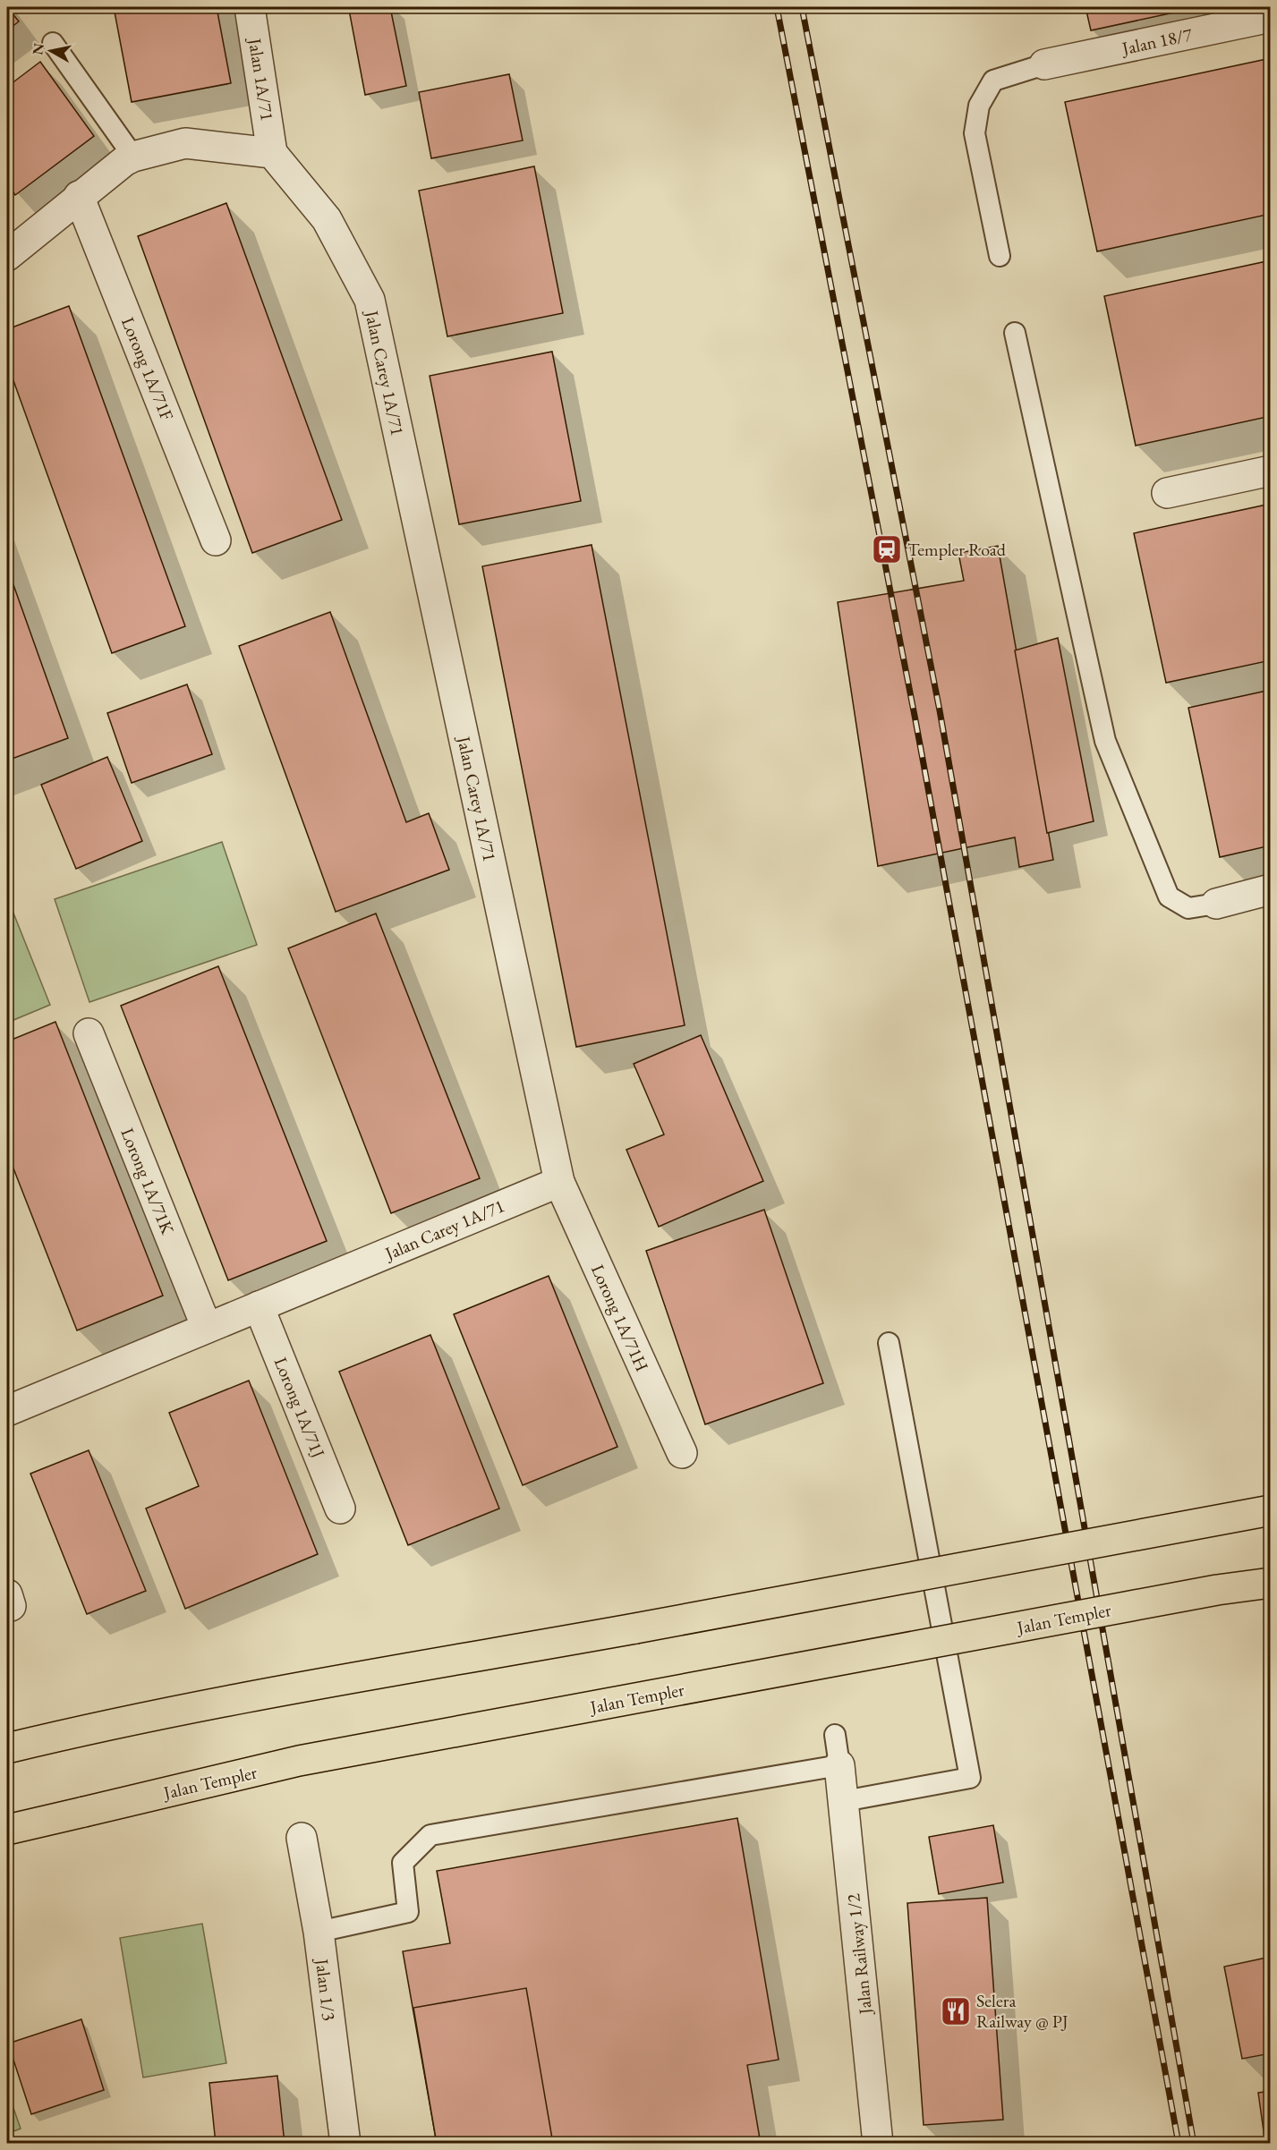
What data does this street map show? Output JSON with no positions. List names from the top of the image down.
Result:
{
  "streets": {
    "main road": ["Jalan Templer"],
    "street": [
      "Jalan 18/7",
      "Jalan 1A/71",
      "Lorong 1A/71F",
      "Jalan Carey 1A/71",
      "Lorong 1A/71K",
      "Lorong 1A/71H",
      "Lorong 1A/71J",
      "Jalan Railway 1/2",
      "Jalan 1/3"
    ]
  },
  "crossings": [
    ["Jalan 1A/71", "Jalan Carey 1A/71"],
    ["Jalan Carey 1A/71", "Lorong 1A/71K"],
    ["Jalan Carey 1A/71", "Lorong 1A/71H"],
    ["Jalan Carey 1A/71", "Lorong 1A/71J"]
  ],
  "places": {
    "station": ["Templer Road"],
    "restaurant": ["Selera Railway @ PJ"]
  },
  "north": "left"
}
